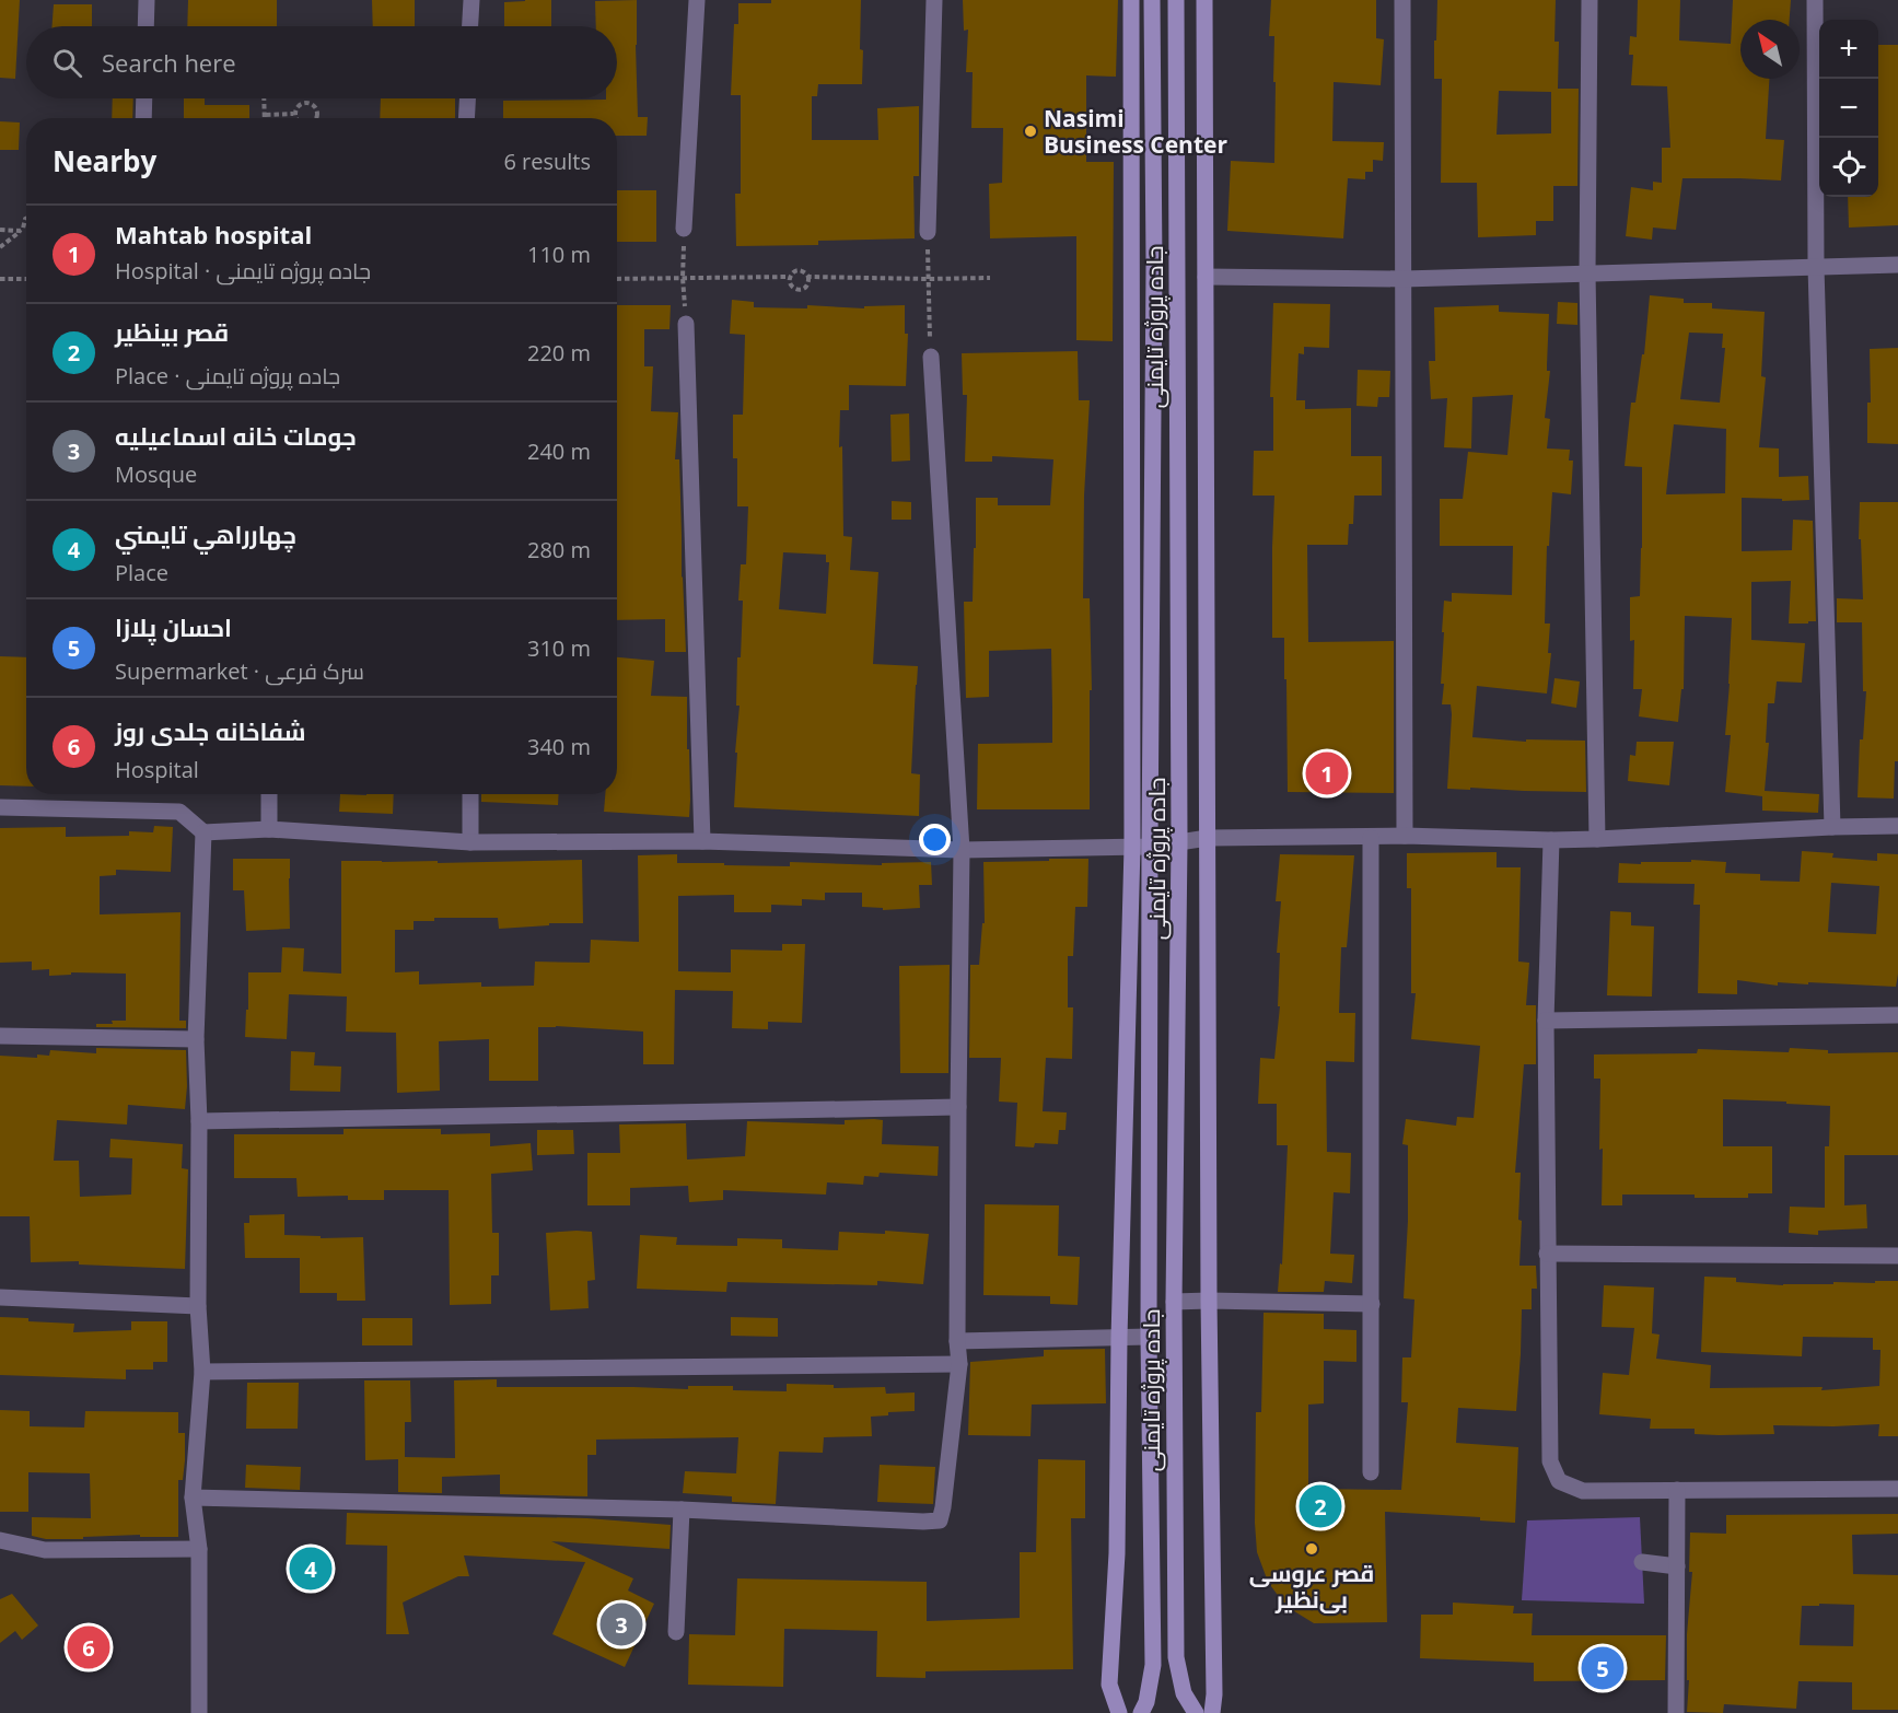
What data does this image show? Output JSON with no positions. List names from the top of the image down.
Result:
{
  "streets": {
    "street": ["جاده پروژه تایمنی"]
  },
  "places": ["Nasimi Business Center", "قصر عروسی بی‌نظیر"],
  "north": "top left",
  "page": {
    "map_buttons": ["+", "−"],
    "search": "Search here",
    "heading": ["Nearby", "6 results"],
    "list": [
      {
        "mark": "1",
        "name": "Mahtab hospital",
        "note": "Hospital · جاده پروژه تایمنی",
        "value": "110 m"
      },
      {
        "mark": "2",
        "name": "قصر بینظیر",
        "note": "Place · جاده پروژه تایمنی",
        "value": "220 m"
      },
      {
        "mark": "3",
        "name": "جومات خانه اسماعيليه",
        "note": "Mosque",
        "value": "240 m"
      },
      {
        "mark": "4",
        "name": "چهارراهي تايمني",
        "note": "Place",
        "value": "280 m"
      },
      {
        "mark": "5",
        "name": "احسان پلازا",
        "note": "Supermarket · سرک فرعی",
        "value": "310 m"
      },
      {
        "mark": "6",
        "name": "شفاخانه جلدی روز",
        "note": "Hospital",
        "value": "340 m"
      }
    ],
    "pins": [
      "1",
      "2",
      "4",
      "3",
      "6",
      "5"
    ]
  }
}
